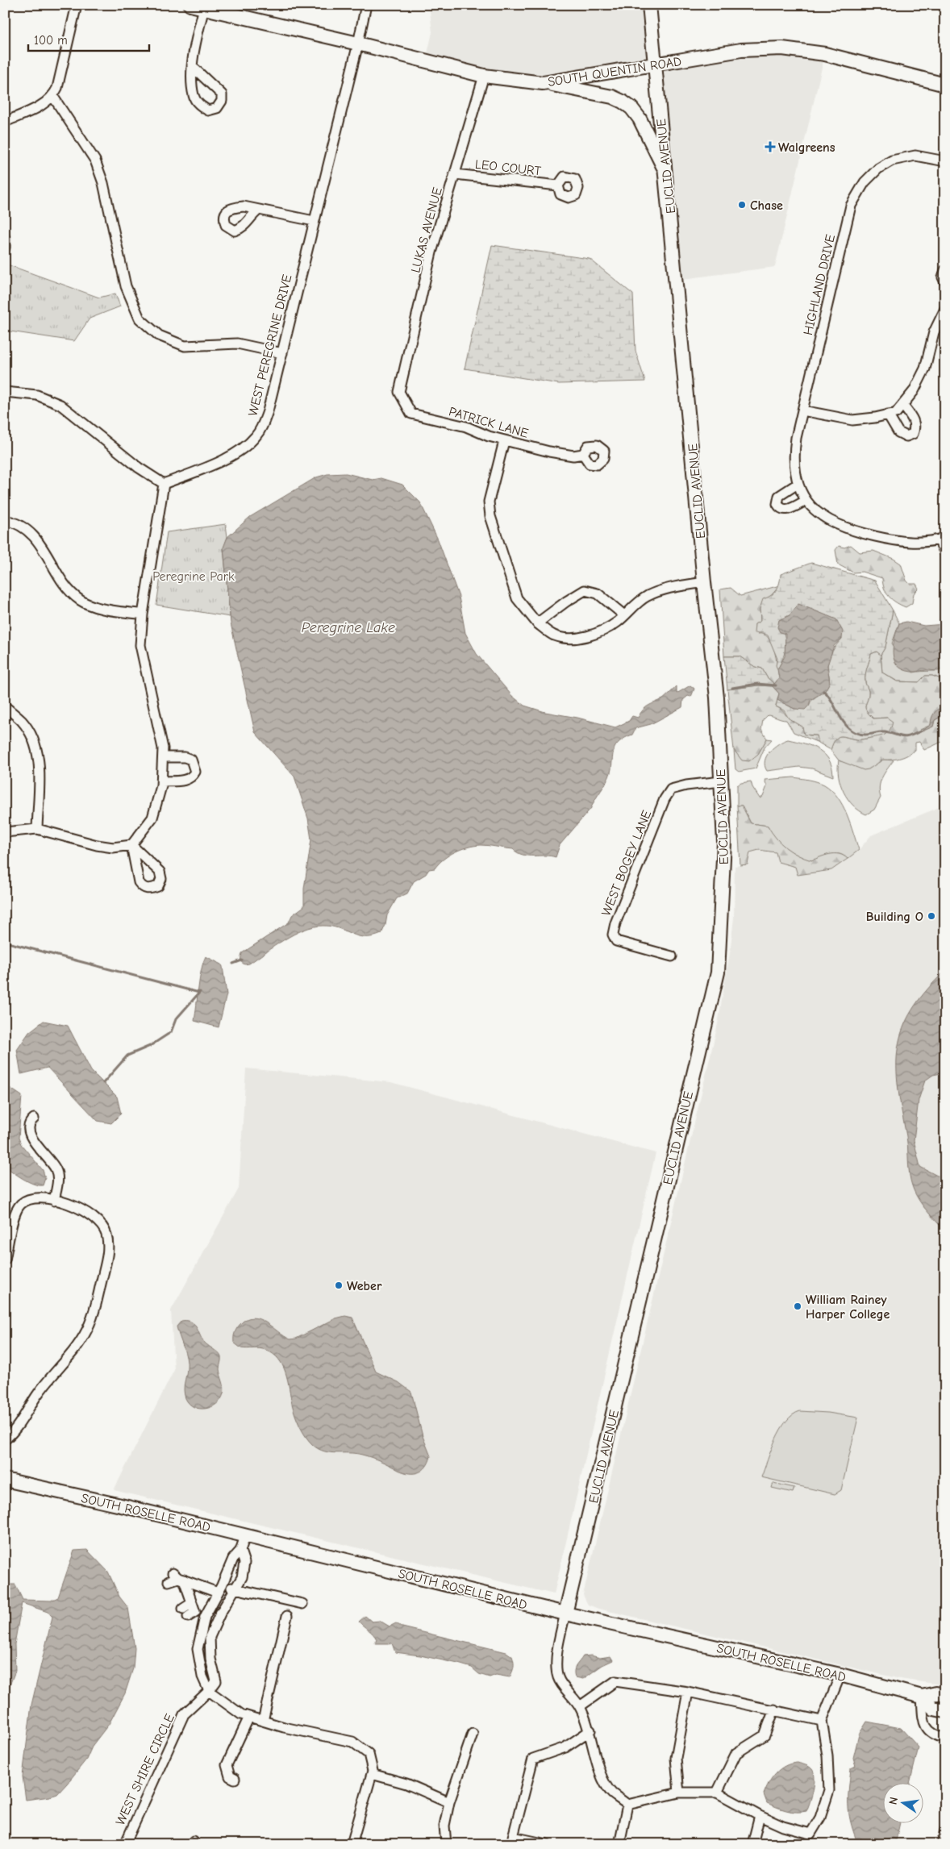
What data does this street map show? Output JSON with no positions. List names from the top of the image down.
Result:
{
  "streets": {
    "main road": ["SOUTH QUENTIN ROAD", "EUCLID AVENUE", "SOUTH ROSELLE ROAD"],
    "street": [
      "LEO COURT",
      "LUKAS AVENUE",
      "HIGHLAND DRIVE",
      "WEST PEREGRINE DRIVE",
      "PATRICK LANE",
      "WEST BOGEY LANE",
      "WEST SHIRE CIRCLE"
    ]
  },
  "crossings": [
    ["SOUTH QUENTIN ROAD", "EUCLID AVENUE"],
    ["SOUTH QUENTIN ROAD", "LUKAS AVENUE"],
    ["SOUTH QUENTIN ROAD", "WEST PEREGRINE DRIVE"],
    ["EUCLID AVENUE", "WEST BOGEY LANE"],
    ["EUCLID AVENUE", "SOUTH ROSELLE ROAD"],
    ["LEO COURT", "LUKAS AVENUE"],
    ["LUKAS AVENUE", "PATRICK LANE"],
    ["SOUTH ROSELLE ROAD", "WEST SHIRE CIRCLE"]
  ],
  "water": ["Peregrine Lake"],
  "parks": ["Peregrine Park"],
  "places": {
    "health": ["Walgreens"],
    "other": [
      "Chase",
      "Building O",
      "Weber",
      "William Rainey Harper College"
    ]
  },
  "scale_bar": "100 m",
  "north": "left"
}
